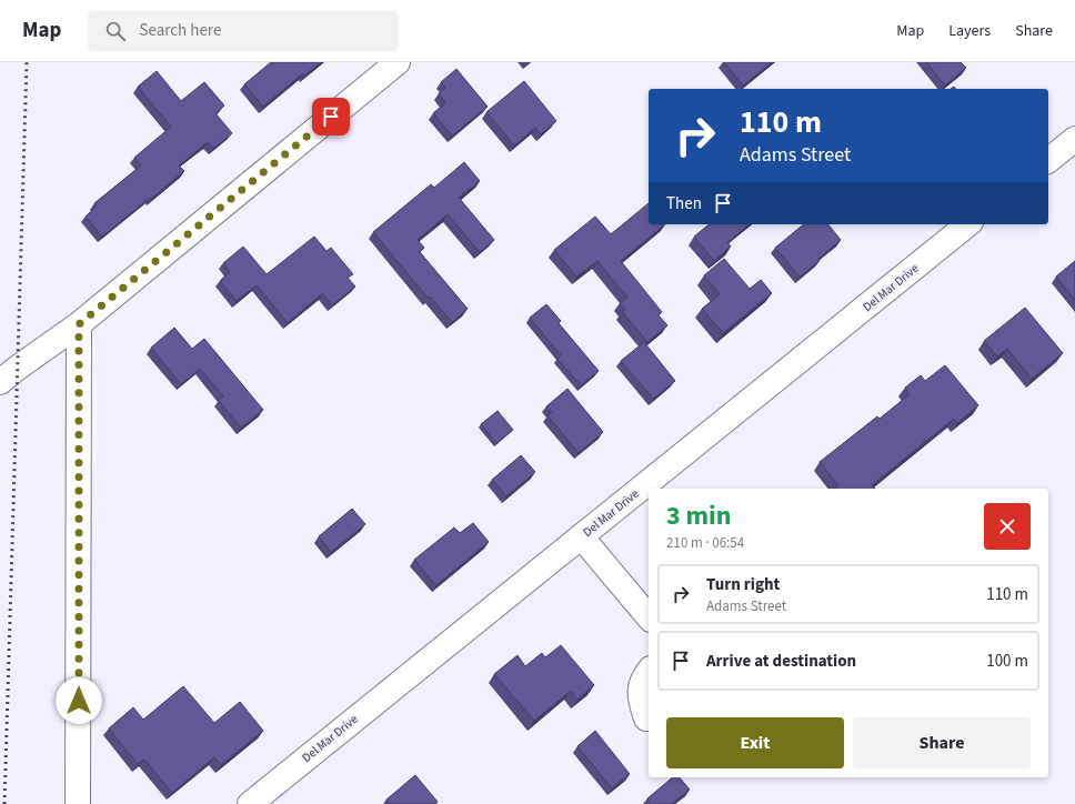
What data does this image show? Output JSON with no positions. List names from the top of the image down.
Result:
{
  "streets": {
    "street": ["Del Mar Drive"]
  },
  "page": {
    "header": "Map",
    "search": "Search here",
    "nav": ["Map", "Layers", "Share"],
    "turn": ["110 m", "Adams Street"],
    "then": "Then",
    "heading": ["3 min", "210 m · 06:54"],
    "list": [
      {
        "name": "Turn right",
        "note": "Adams Street",
        "value": "110 m"
      },
      {
        "name": "Arrive at destination",
        "value": "100 m"
      }
    ],
    "buttons": ["Exit", "Share"]
  }
}
